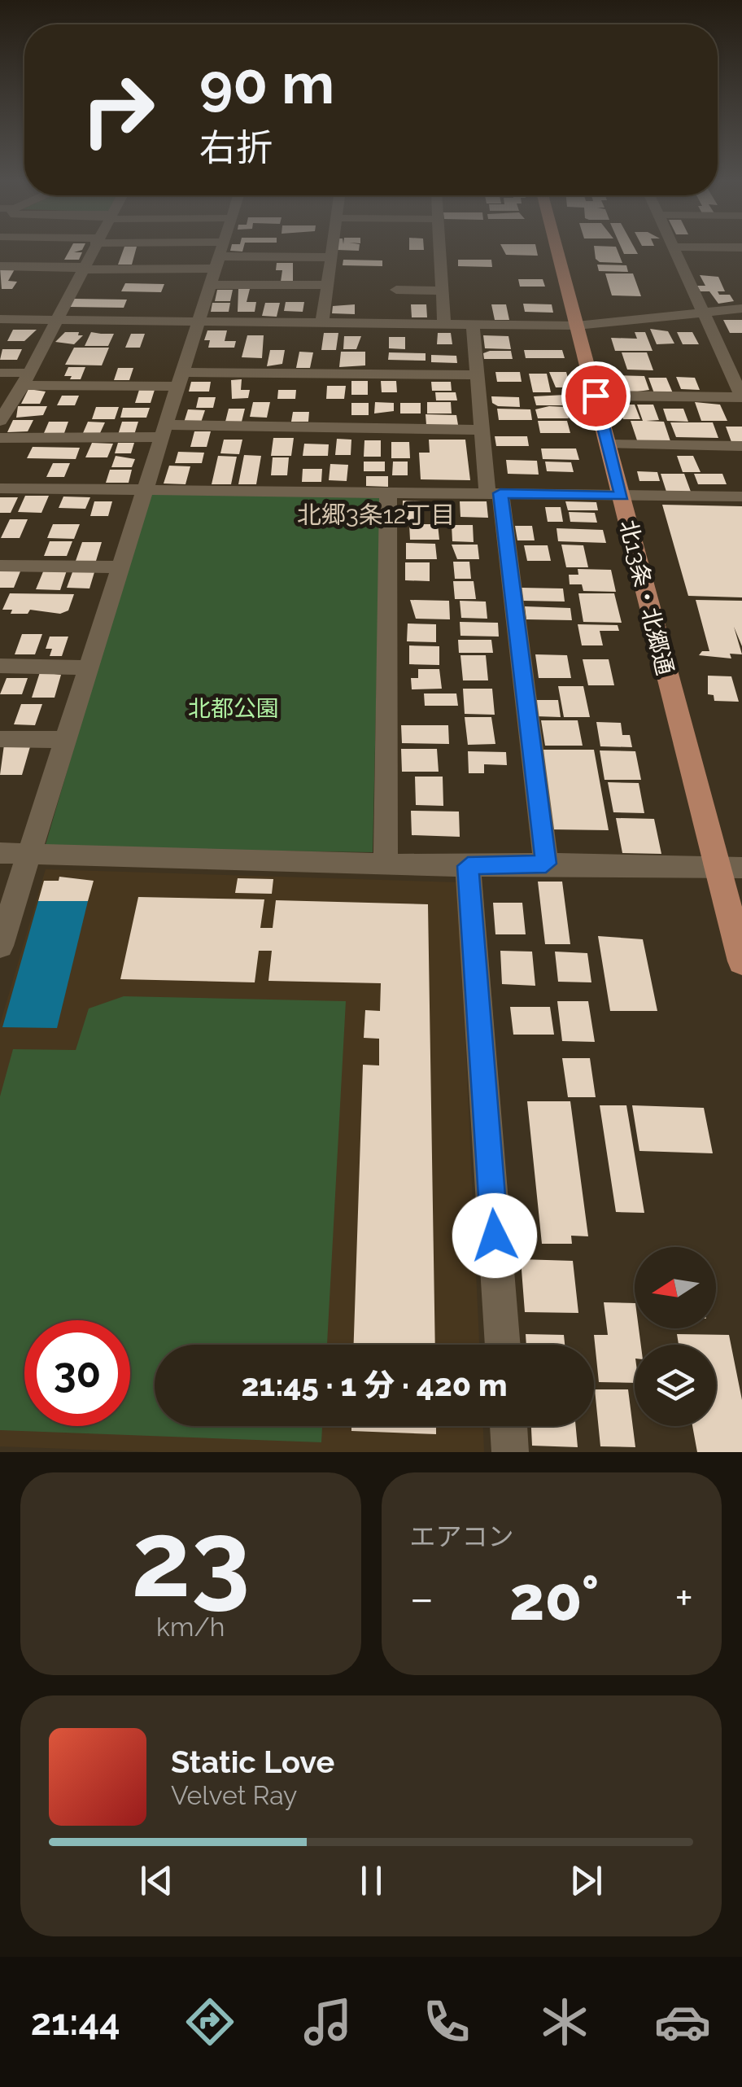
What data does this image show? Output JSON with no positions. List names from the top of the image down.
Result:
{
  "streets": {
    "main road": ["北13条・北郷通"]
  },
  "districts": ["北郷3条12丁目"],
  "parks": ["北都公園"],
  "north": "left",
  "page": {
    "turn": ["90 m", "右折"],
    "limit": "30",
    "trip": "21:45 · 1 分 · 420 m",
    "tile": [
      ["23", "km/h"],
      "エアコン"
    ],
    "heat": ["−", "20°", "+"],
    "song": ["Static Love", "Velvet Ray"],
    "tabs": "21:44"
  }
}
